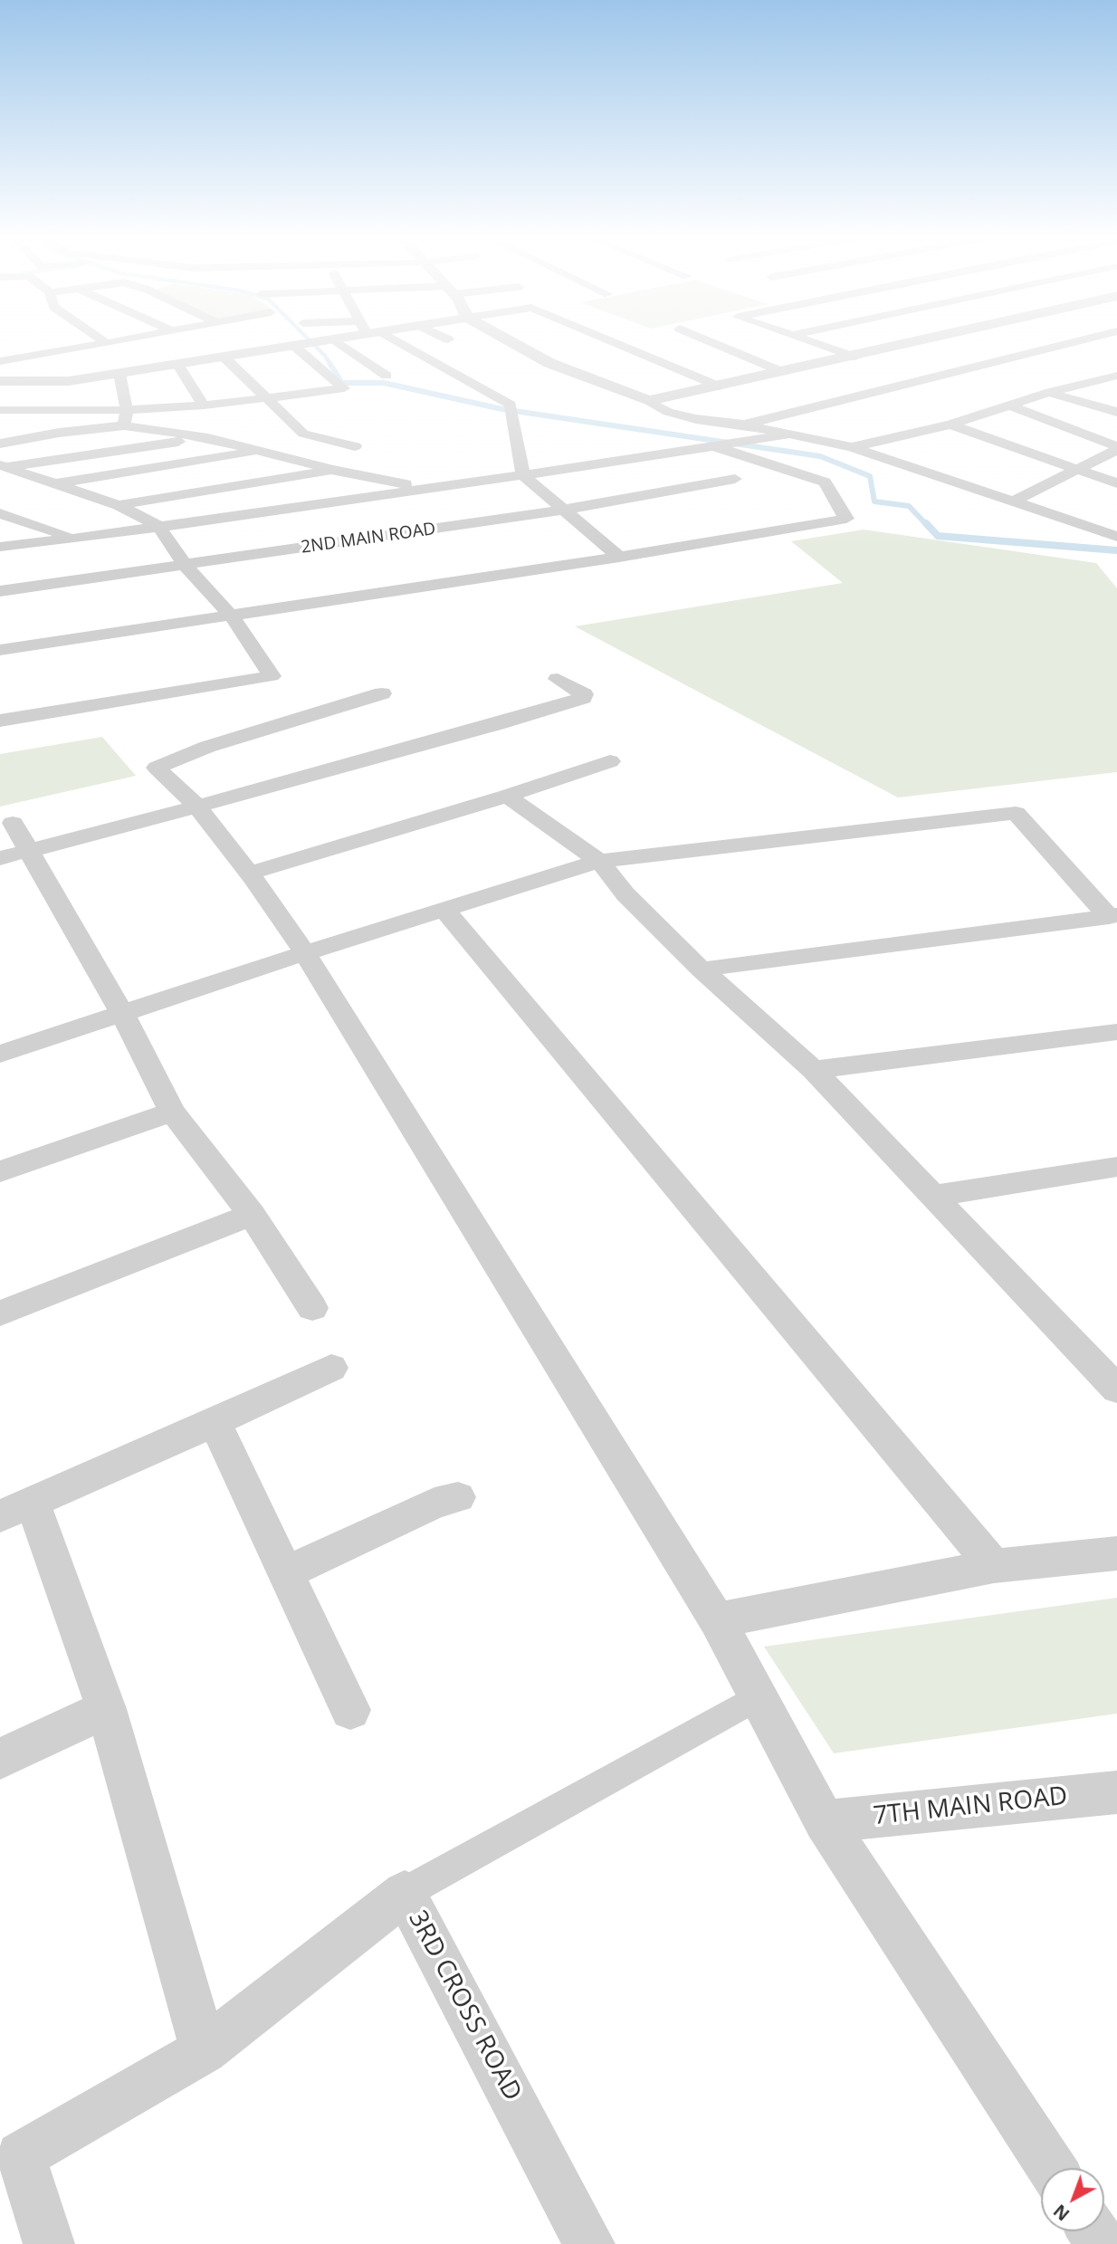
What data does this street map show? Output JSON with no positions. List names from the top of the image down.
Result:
{
  "streets": {
    "street": ["2ND MAIN ROAD", "7TH MAIN ROAD", "3RD CROSS ROAD"]
  },
  "north": "bottom left"
}
